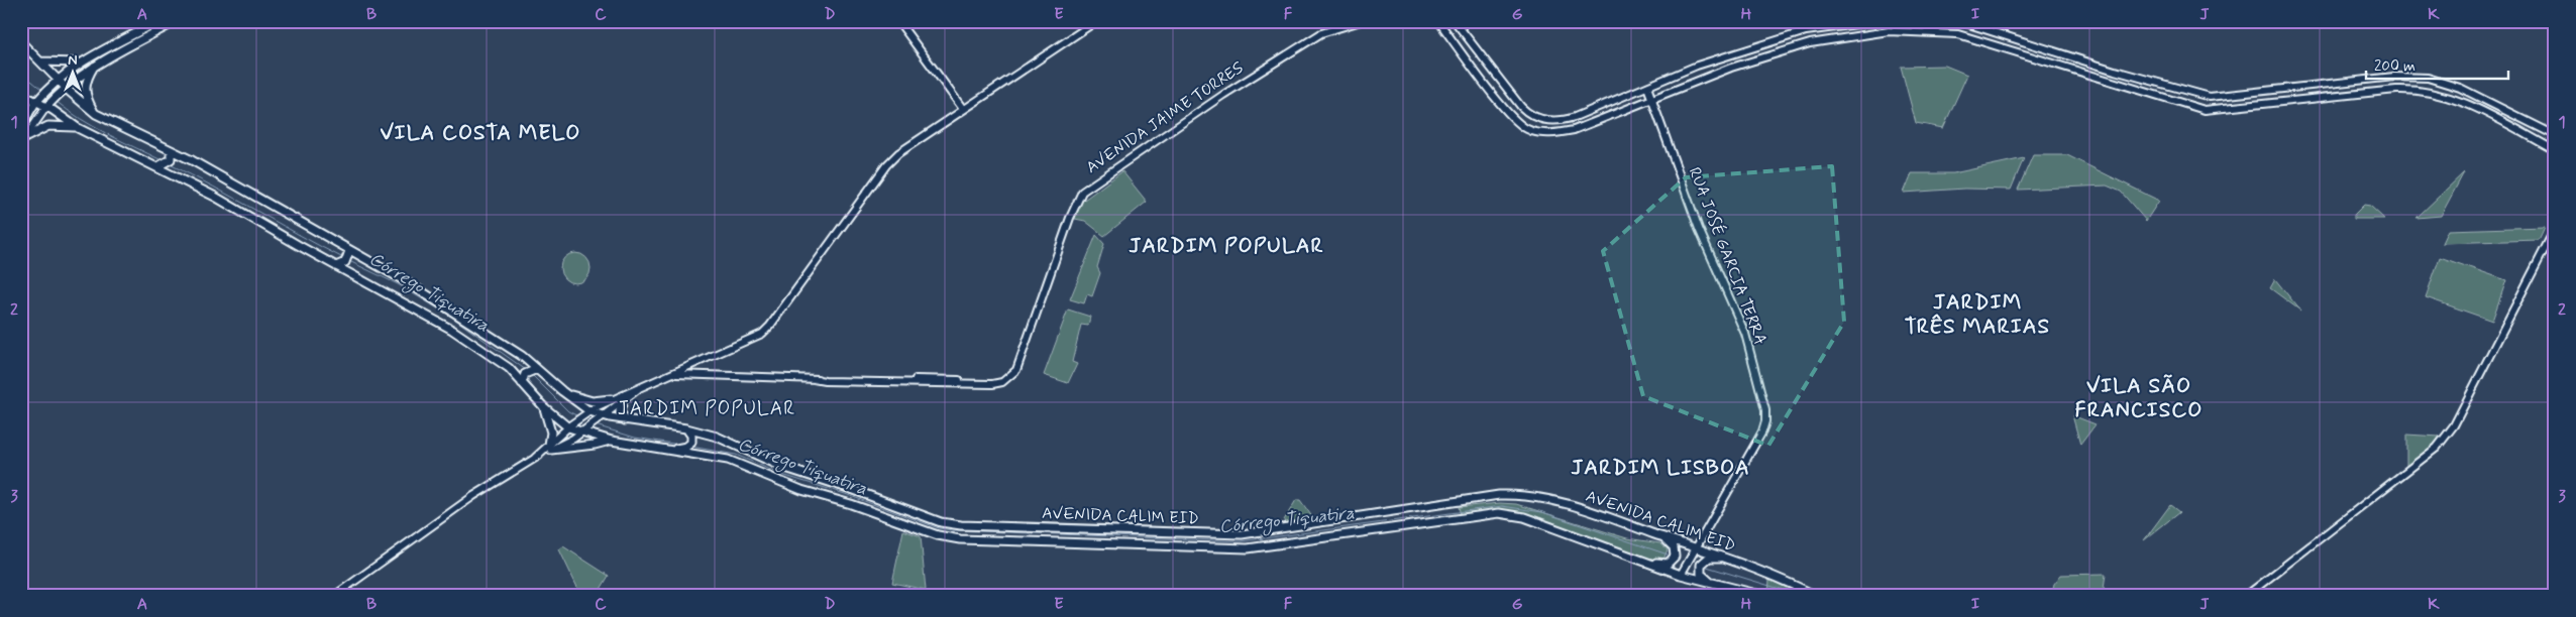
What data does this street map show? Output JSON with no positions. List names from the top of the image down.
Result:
{
  "streets": {
    "main road": ["AVENIDA JAIME TORRES", "RUA JOSÉ GARCIA TERRA", "AVENIDA CALIM EID"]
  },
  "crossings": [
    ["RUA JOSÉ GARCIA TERRA", "AVENIDA CALIM EID"]
  ],
  "districts": [
    "VILA COSTA MELO",
    "JARDIM POPULAR",
    "JARDIM TRÊS MARIAS",
    "VILA SÃO FRANCISCO",
    "JARDIM POPULAR",
    "JARDIM LISBOA"
  ],
  "water": ["Córrego Tiquatira"],
  "scale_bar": "200 m",
  "north": "top",
  "grid": {
    "columns": [
      "A",
      "B",
      "C",
      "D",
      "E",
      "F",
      "G",
      "H",
      "I",
      "J",
      "K"
    ],
    "rows": ["1", "2", "3"]
  }
}
